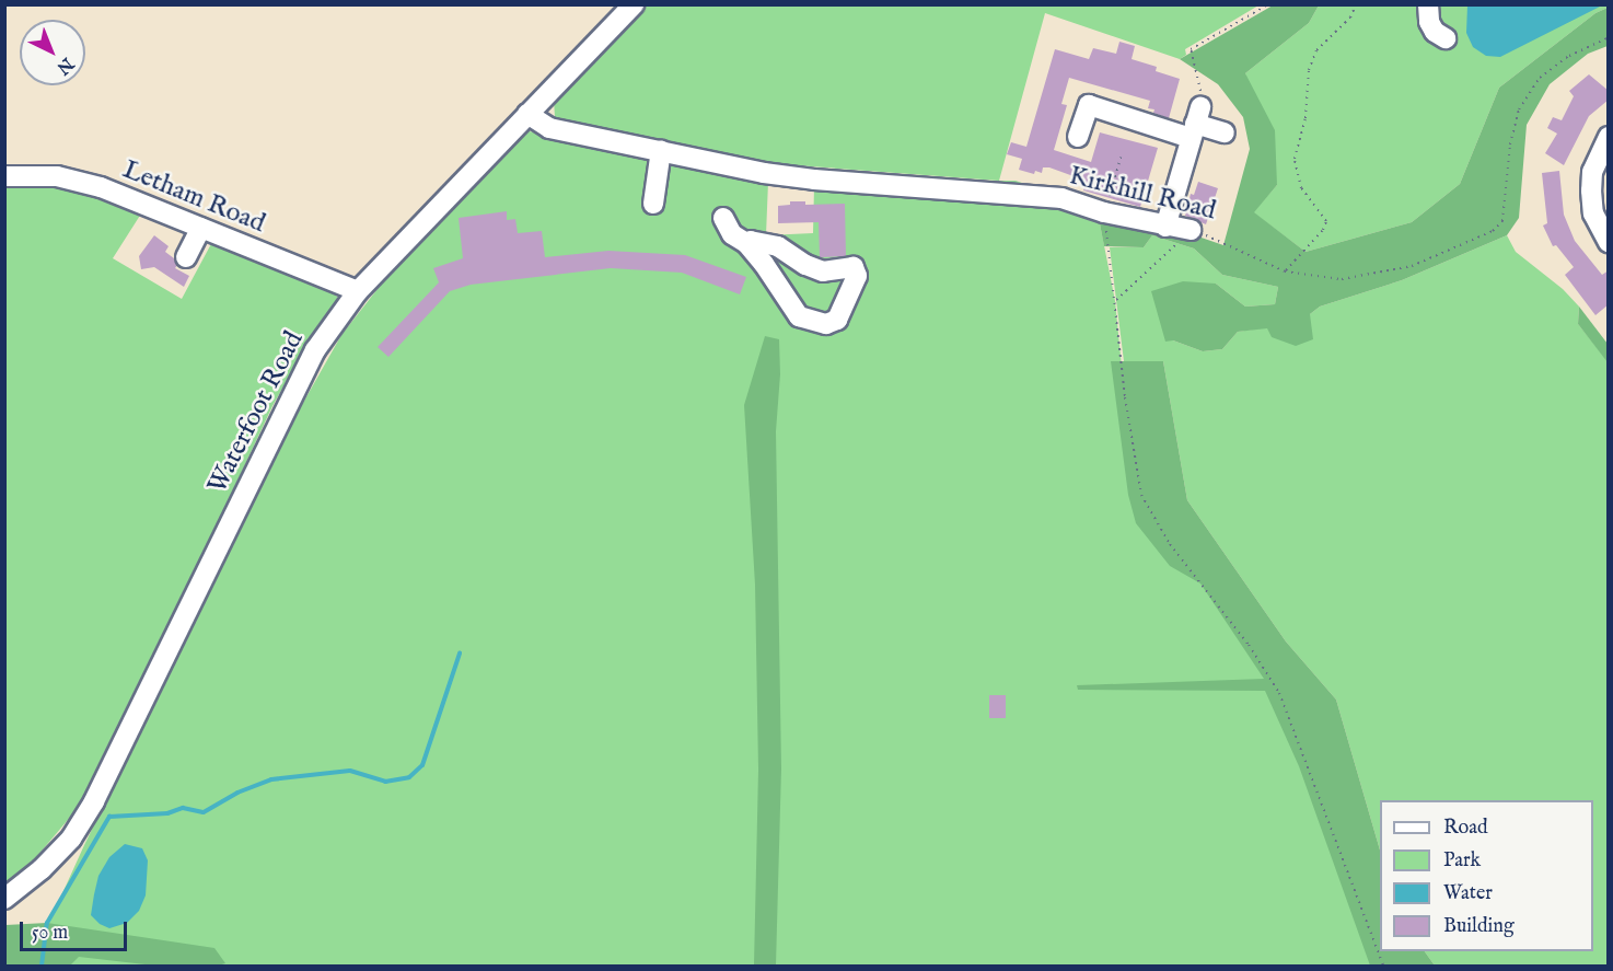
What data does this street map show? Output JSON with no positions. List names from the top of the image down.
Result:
{
  "streets": {
    "street": ["Kirkhill Road", "Letham Road", "Waterfoot Road"]
  },
  "crossings": [
    ["Kirkhill Road", "Waterfoot Road"],
    ["Letham Road", "Waterfoot Road"]
  ],
  "legend": [
    "Road",
    "Park",
    "Water",
    "Building"
  ],
  "scale_bar": "50 m",
  "north": "bottom right"
}
